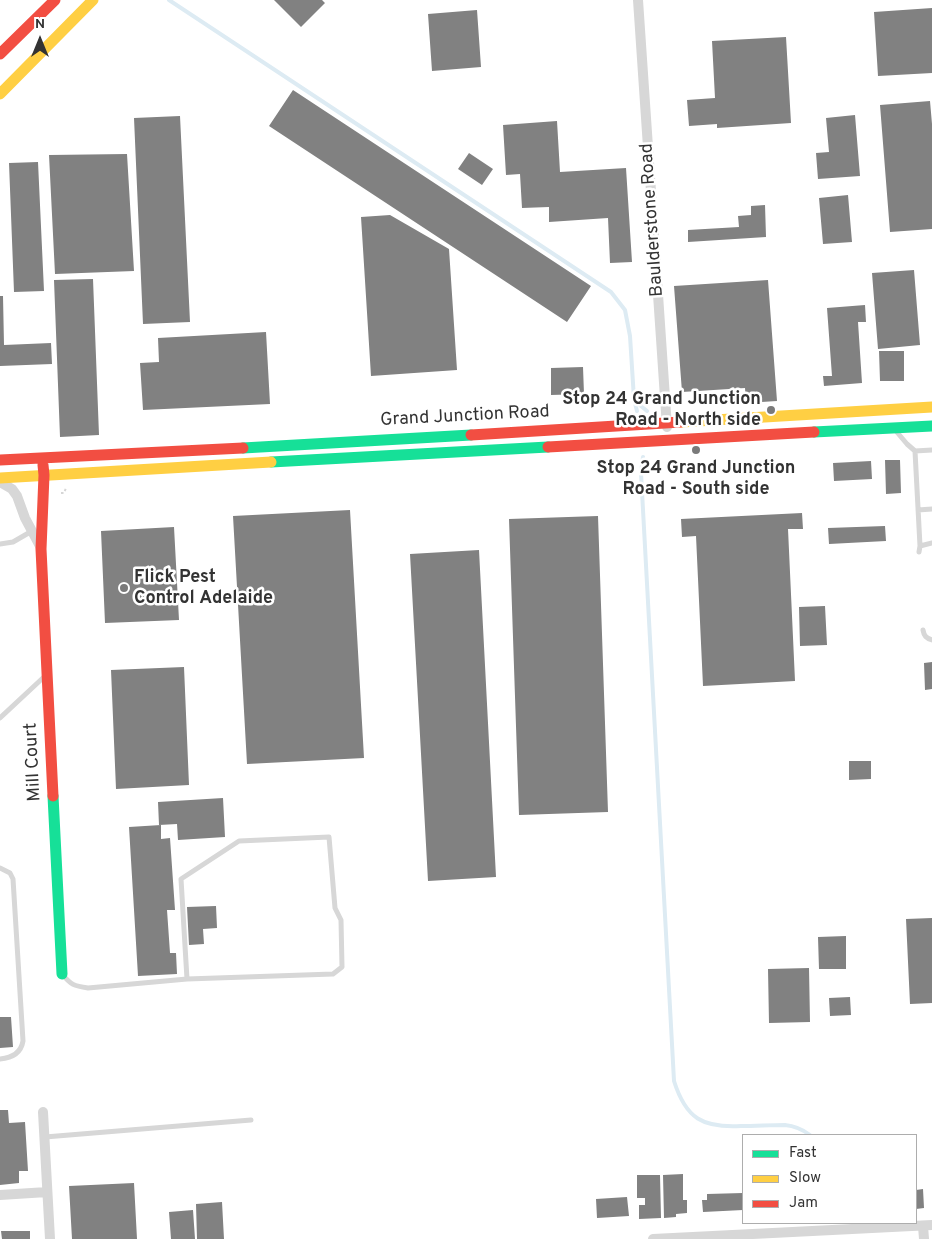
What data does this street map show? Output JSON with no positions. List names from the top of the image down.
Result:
{
  "streets": {
    "main road": ["Grand Junction Road", "Mill Court"],
    "street": ["Baulderstone Road"]
  },
  "crossings": [
    ["Baulderstone Road", "Grand Junction Road"],
    ["Grand Junction Road", "Mill Court"]
  ],
  "places": ["Stop 24 Grand Junction Road - North side", "Stop 24 Grand Junction Road - South side", "Flick Pest Control Adelaide"],
  "legend": ["Fast", "Slow", "Jam"],
  "north": "top"
}
